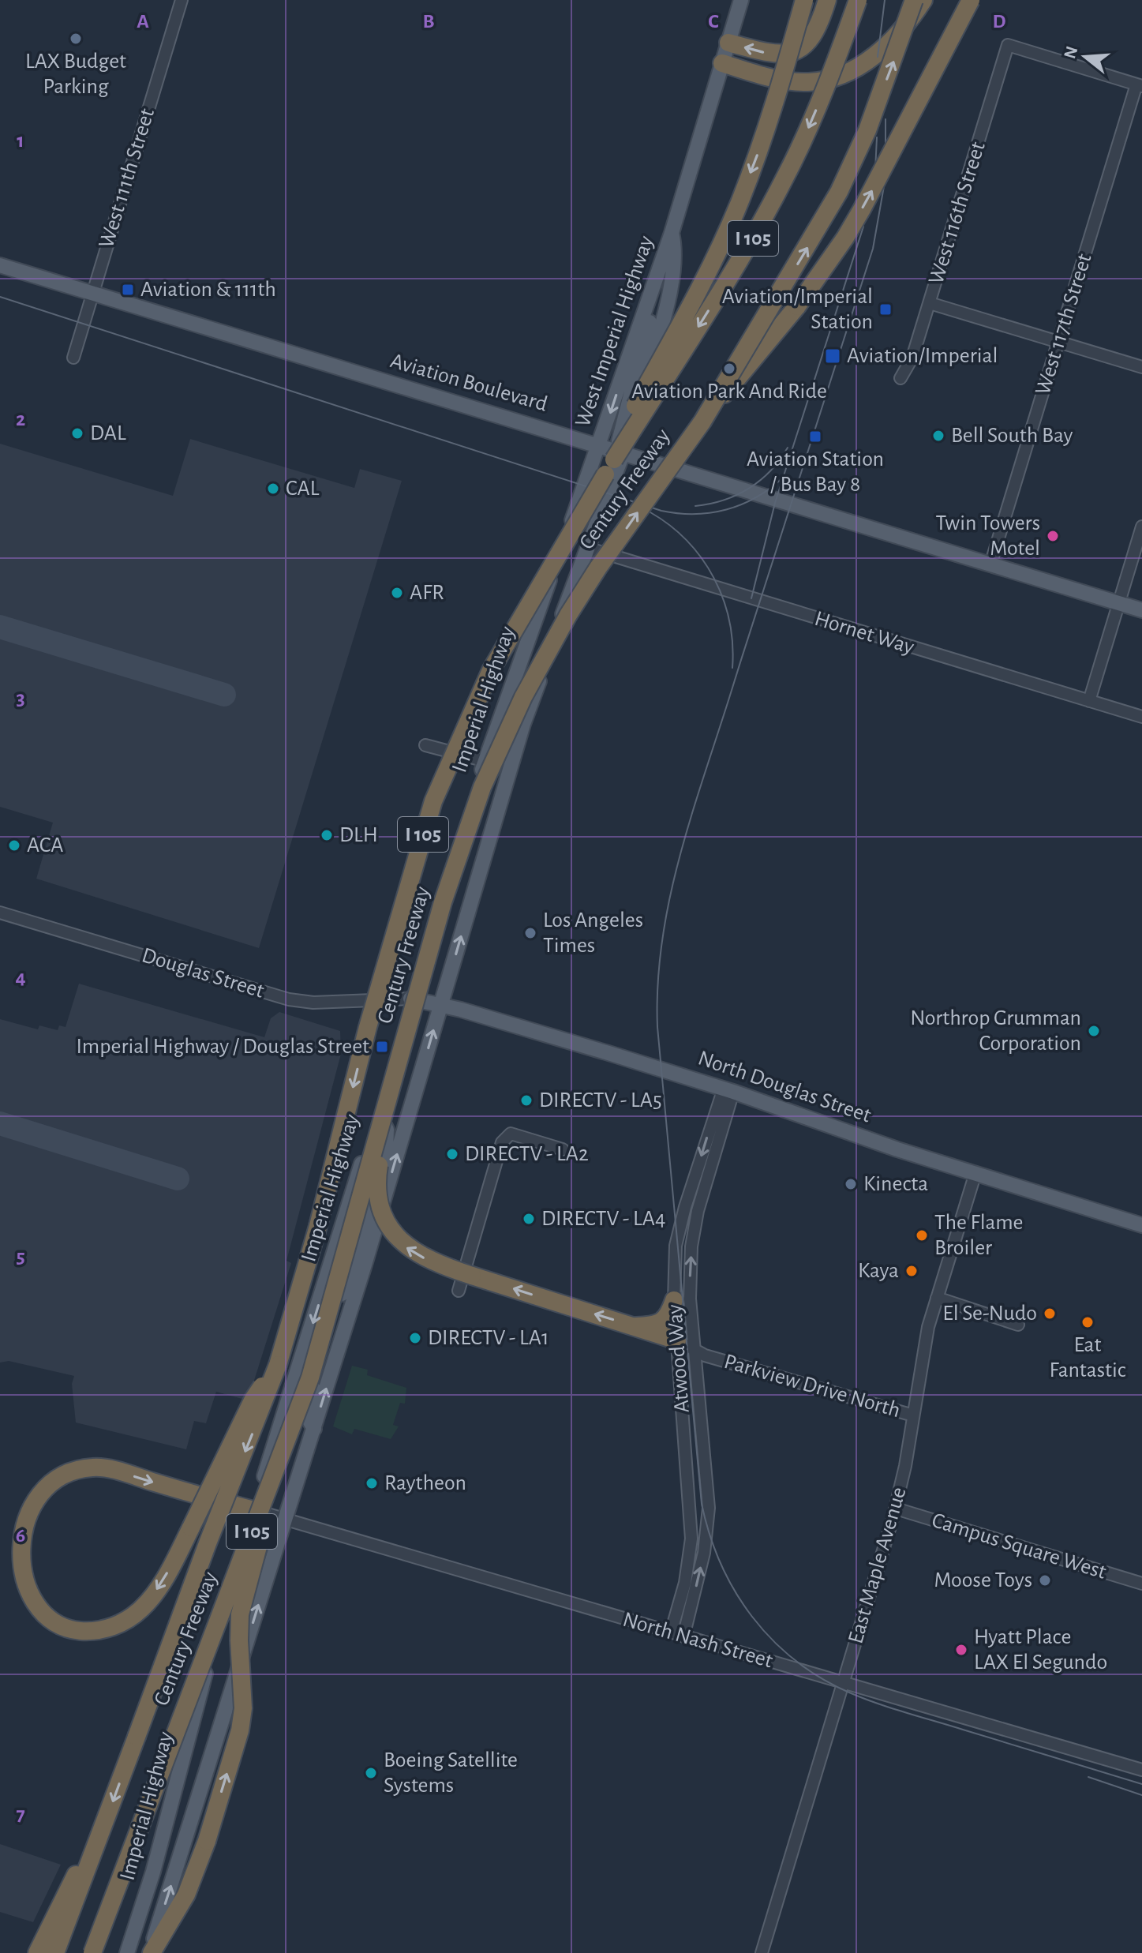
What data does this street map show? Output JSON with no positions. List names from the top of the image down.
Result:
{
  "streets": {
    "highway": ["I 105", "Century Freeway"],
    "main road": [
      "West Imperial Highway",
      "Aviation Boulevard",
      "Imperial Highway",
      "North Douglas Street"
    ],
    "street": [
      "West 111th Street",
      "West 116th Street",
      "West 117th Street",
      "Hornet Way",
      "Douglas Street",
      "Atwood Way",
      "Parkview Drive North",
      "Campus Square West",
      "East Maple Avenue",
      "North Nash Street"
    ]
  },
  "crossings": [
    ["West 111th Street", "Aviation Boulevard"],
    ["West 116th Street", "West 117th Street"],
    ["West 117th Street", "Aviation Boulevard"],
    ["West Imperial Highway", "Aviation Boulevard"],
    ["West Imperial Highway", "Century Freeway"],
    ["West Imperial Highway", "Imperial Highway"],
    ["Aviation Boulevard", "Century Freeway"],
    ["Aviation Boulevard", "Imperial Highway"],
    ["Century Freeway", "Imperial Highway"],
    ["Hornet Way", "Imperial Highway"],
    ["Imperial Highway", "Douglas Street"],
    ["Imperial Highway", "North Douglas Street"],
    ["Imperial Highway", "North Nash Street"],
    ["Douglas Street", "North Douglas Street"],
    ["North Douglas Street", "Atwood Way"],
    ["North Douglas Street", "East Maple Avenue"],
    ["Atwood Way", "Parkview Drive North"],
    ["Atwood Way", "North Nash Street"],
    ["Parkview Drive North", "East Maple Avenue"],
    ["Campus Square West", "East Maple Avenue"],
    ["East Maple Avenue", "North Nash Street"]
  ],
  "places": {
    "other": [
      "LAX Budget Parking",
      "Aviation Park And Ride",
      "DAL",
      "Bell South Bay",
      "CAL",
      "Twin Towers Motel",
      "AFR",
      "DLH",
      "ACA",
      "Los Angeles Times",
      "Northrop Grumman Corporation",
      "DIRECTV - LA5",
      "DIRECTV - LA2",
      "Kinecta",
      "DIRECTV - LA4",
      "The Flame Broiler",
      "Kaya",
      "El Se-Nudo",
      "Eat Fantastic",
      "DIRECTV - LA1",
      "Raytheon",
      "Moose Toys",
      "Hyatt Place LAX El Segundo",
      "Boeing Satellite Systems"
    ],
    "transit": [
      "Aviation & 111th",
      "Aviation/Imperial Station",
      "Aviation/Imperial",
      "Aviation Station / Bus Bay 8",
      "Imperial Highway / Douglas Street"
    ]
  },
  "north": "left",
  "grid": {
    "columns": [
      "A",
      "B",
      "C",
      "D"
    ],
    "rows": [
      "1",
      "2",
      "3",
      "4",
      "5",
      "6",
      "7"
    ]
  }
}
